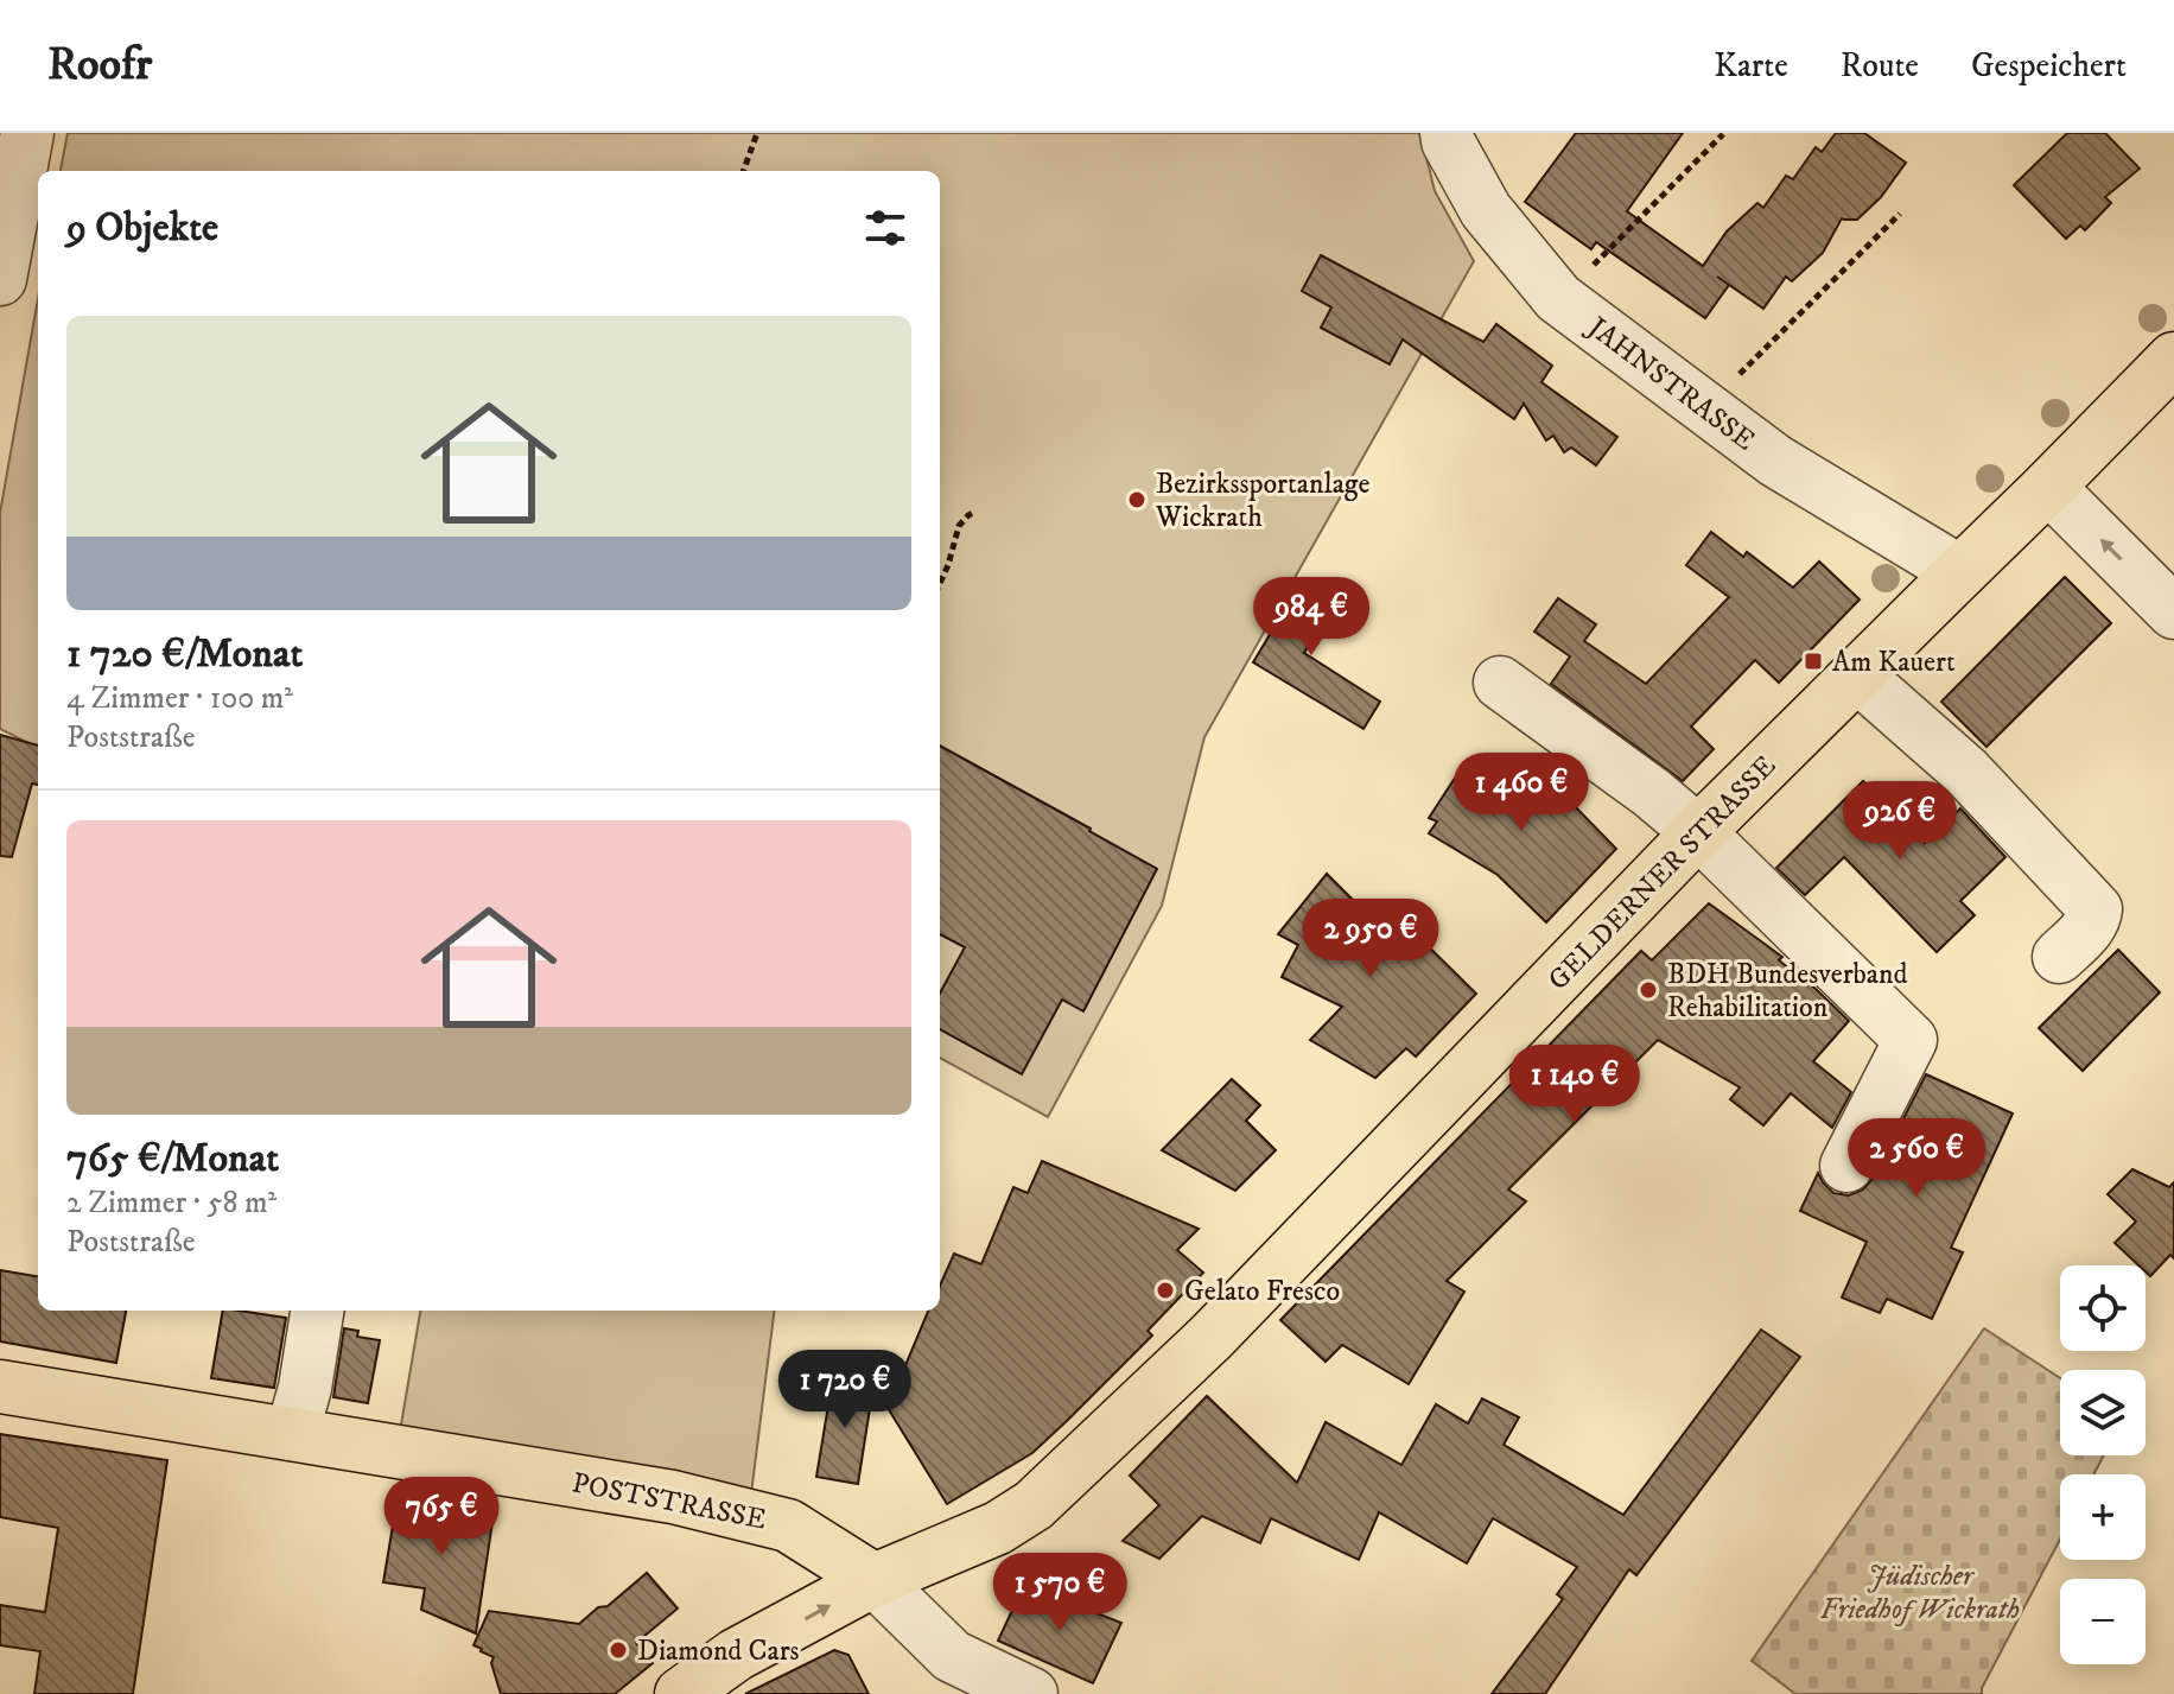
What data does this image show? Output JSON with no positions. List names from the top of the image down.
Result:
{
  "streets": {
    "main road": ["GELDERNER STRASSE", "POSTSTRASSE"],
    "street": ["JAHNSTRASSE"]
  },
  "crossings": [
    ["JAHNSTRASSE", "GELDERNER STRASSE"],
    ["GELDERNER STRASSE", "POSTSTRASSE"]
  ],
  "parks": ["Jüdischer Friedhof Wickrath"],
  "places": {
    "other": [
      "Bezirkssportanlage Wickrath",
      "BDH Bundesverband Rehabilitation",
      "Gelato Fresco",
      "Diamond Cars"
    ],
    "transit": ["Am Kauert"]
  },
  "page": {
    "header": "Roofr",
    "nav": ["Karte", "Route", "Gespeichert"],
    "heading": "9 Objekte",
    "list": [
      {
        "name": "1 720 €/Monat",
        "note": "4 Zimmer · 100 m² · Poststraße"
      },
      {
        "name": "765 €/Monat",
        "note": "2 Zimmer · 58 m² · Poststraße"
      }
    ],
    "price": [
      "984 €",
      "1 460 €",
      "926 €",
      "2 950 €",
      "1 140 €",
      "2 560 €",
      "1 720 €",
      "765 €",
      "1 570 €"
    ],
    "map_buttons": ["+", "−"]
  }
}
